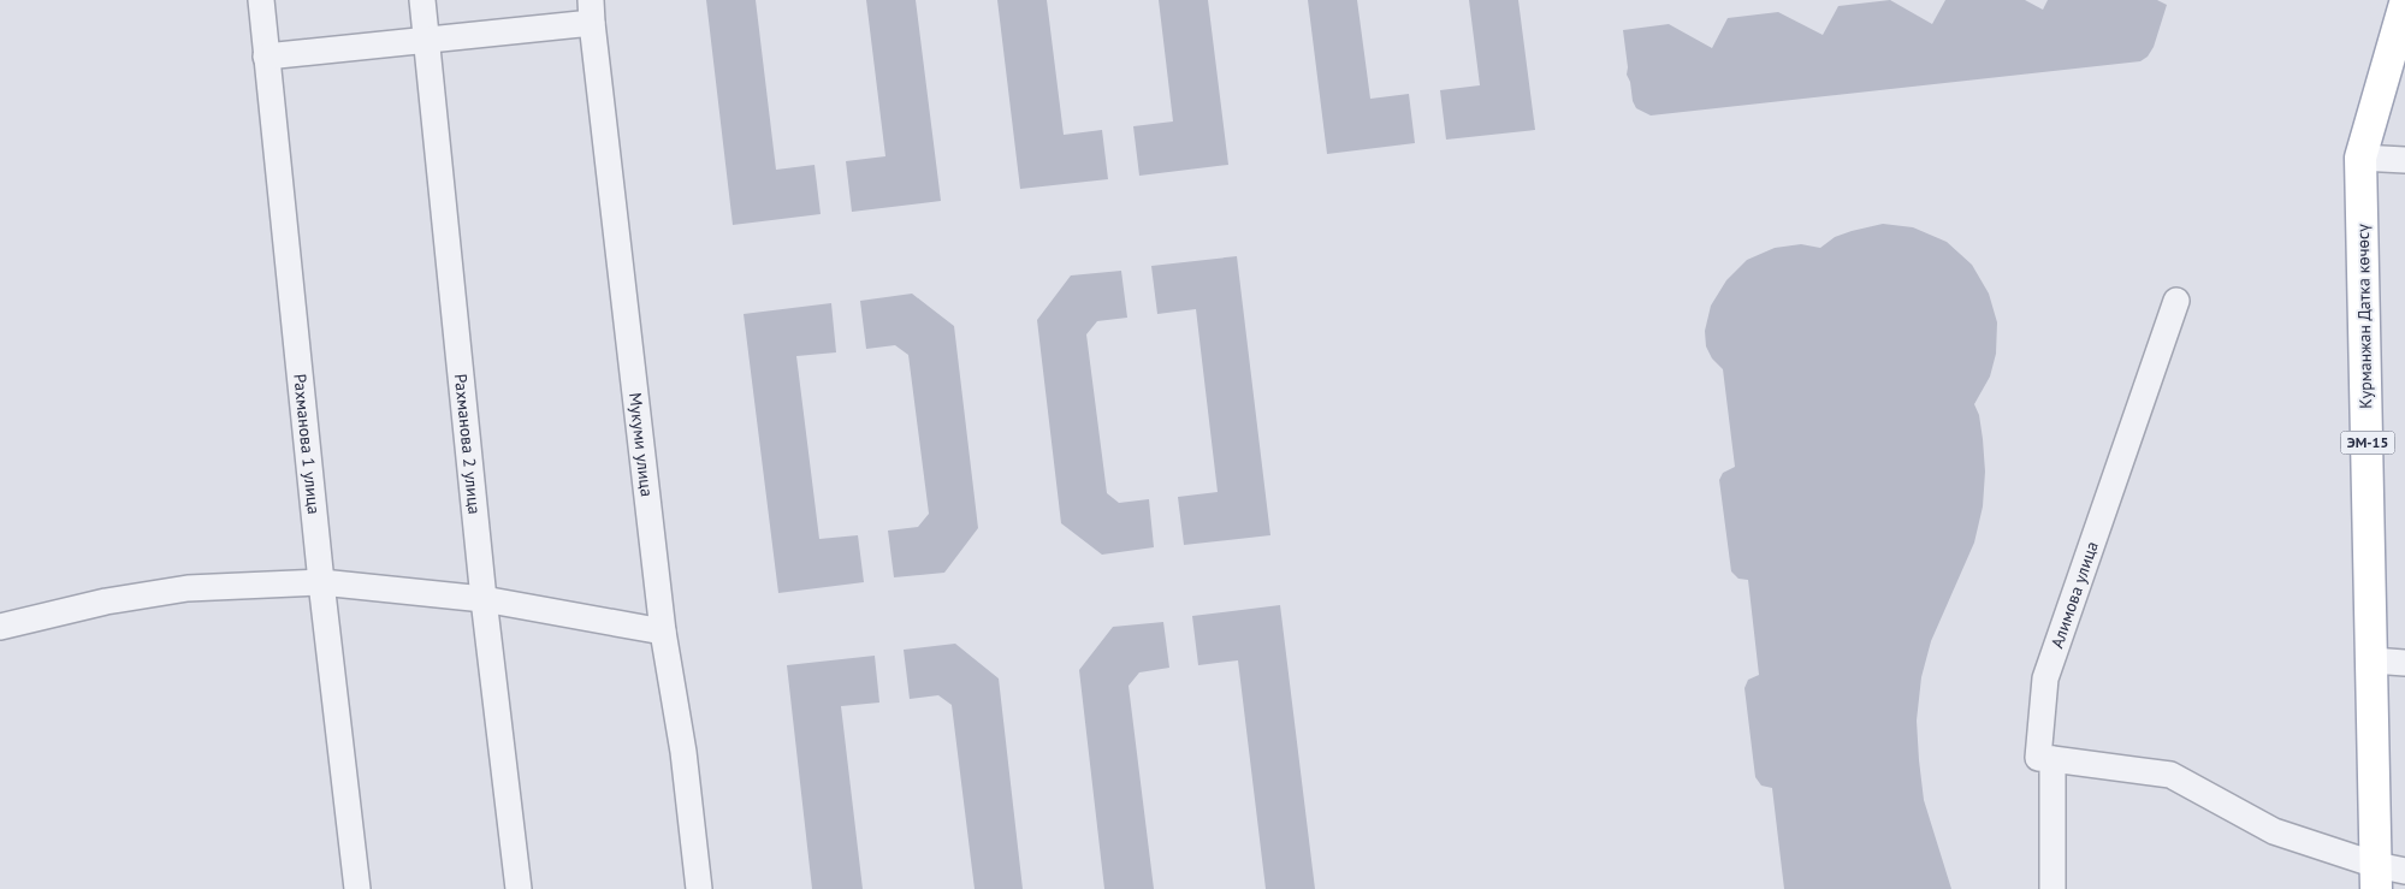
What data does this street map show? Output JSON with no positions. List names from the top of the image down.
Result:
{
  "streets": {
    "main road": ["Курманжан Датка көчөсү", "ЭМ-15"],
    "street": [
      "Рахманова 1 улица",
      "Рахманова 2 улица",
      "Мукуми улица",
      "Алимова улица"
    ]
  }
}
